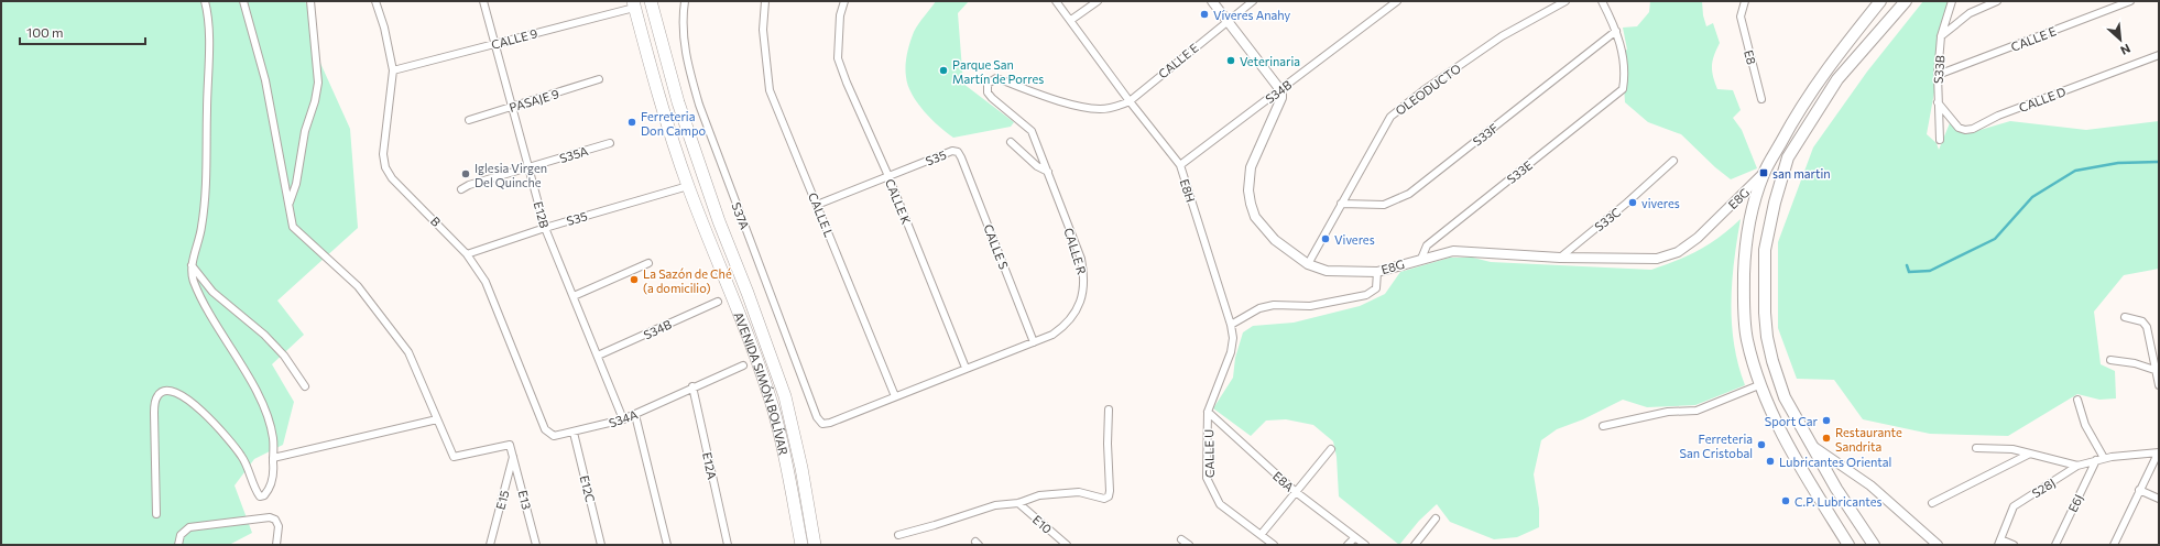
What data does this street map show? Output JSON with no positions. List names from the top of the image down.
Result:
{
  "streets": {
    "highway": ["AVENIDA SIMÓN BOLÍVAR"],
    "street": [
      "CALLE 9",
      "CALLE E",
      "E8",
      "S33B",
      "OLEODUCTO",
      "S34B",
      "CALLE D",
      "PASAJE 9",
      "S33F",
      "S35A",
      "S35",
      "S33E",
      "E8H",
      "E8G",
      "CALLE K",
      "E12B",
      "CALLE L",
      "S37A",
      "S33C",
      "B",
      "CALLE S",
      "CALLE R",
      "S34A",
      "CALLE U",
      "E12A",
      "E8A",
      "S28J",
      "E12C",
      "E15",
      "E13",
      "E6J",
      "E10"
    ]
  },
  "crossings": [
    ["CALLE 9", "E12B"],
    ["CALLE 9", "B"],
    ["CALLE 9", "AVENIDA SIMÓN BOLÍVAR"],
    ["CALLE E", "S33B"],
    ["CALLE E", "E8H"],
    ["CALLE E", "CALLE R"],
    ["S33B", "CALLE D"],
    ["OLEODUCTO", "S33F"],
    ["OLEODUCTO", "E8G"],
    ["S34B", "E8H"],
    ["S34B", "E8G"],
    ["S34B", "E12B"],
    ["PASAJE 9", "E12B"],
    ["S33F", "S33E"],
    ["S35A", "E12B"],
    ["S35", "CALLE K"],
    ["S35", "E12B"],
    ["S35", "CALLE L"],
    ["S35", "B"],
    ["S35", "CALLE S"],
    ["S35", "AVENIDA SIMÓN BOLÍVAR"],
    ["S33E", "E8G"],
    ["E8H", "CALLE R"],
    ["E8H", "CALLE U"],
    ["E8H", "E8A"],
    ["E8G", "S33C"],
    ["CALLE K", "CALLE R"],
    ["E12B", "S34A"],
    ["CALLE L", "CALLE R"],
    ["S37A", "CALLE R"],
    ["B", "S34A"],
    ["CALLE S", "CALLE R"],
    ["S34A", "E12A"],
    ["S34A", "E12C"],
    ["CALLE U", "E8A"],
    ["E15", "E13"]
  ],
  "places": {
    "other": [
      "Víveres Anahy",
      "Veterinaria",
      "Parque San Martín de Porres",
      "Ferreteria Don Campo",
      "Iglesia Virgen Del Quinche",
      "viveres",
      "Viveres",
      "La Sazón de Ché (a domicilio)",
      "Sport Car",
      "Restaurante Sandrita",
      "Ferreteria San Cristobal",
      "Lubricantes Oriental",
      "C.P. Lubricantes"
    ],
    "transit": ["san martin"]
  },
  "scale_bar": "100 m",
  "north": "bottom right"
}
